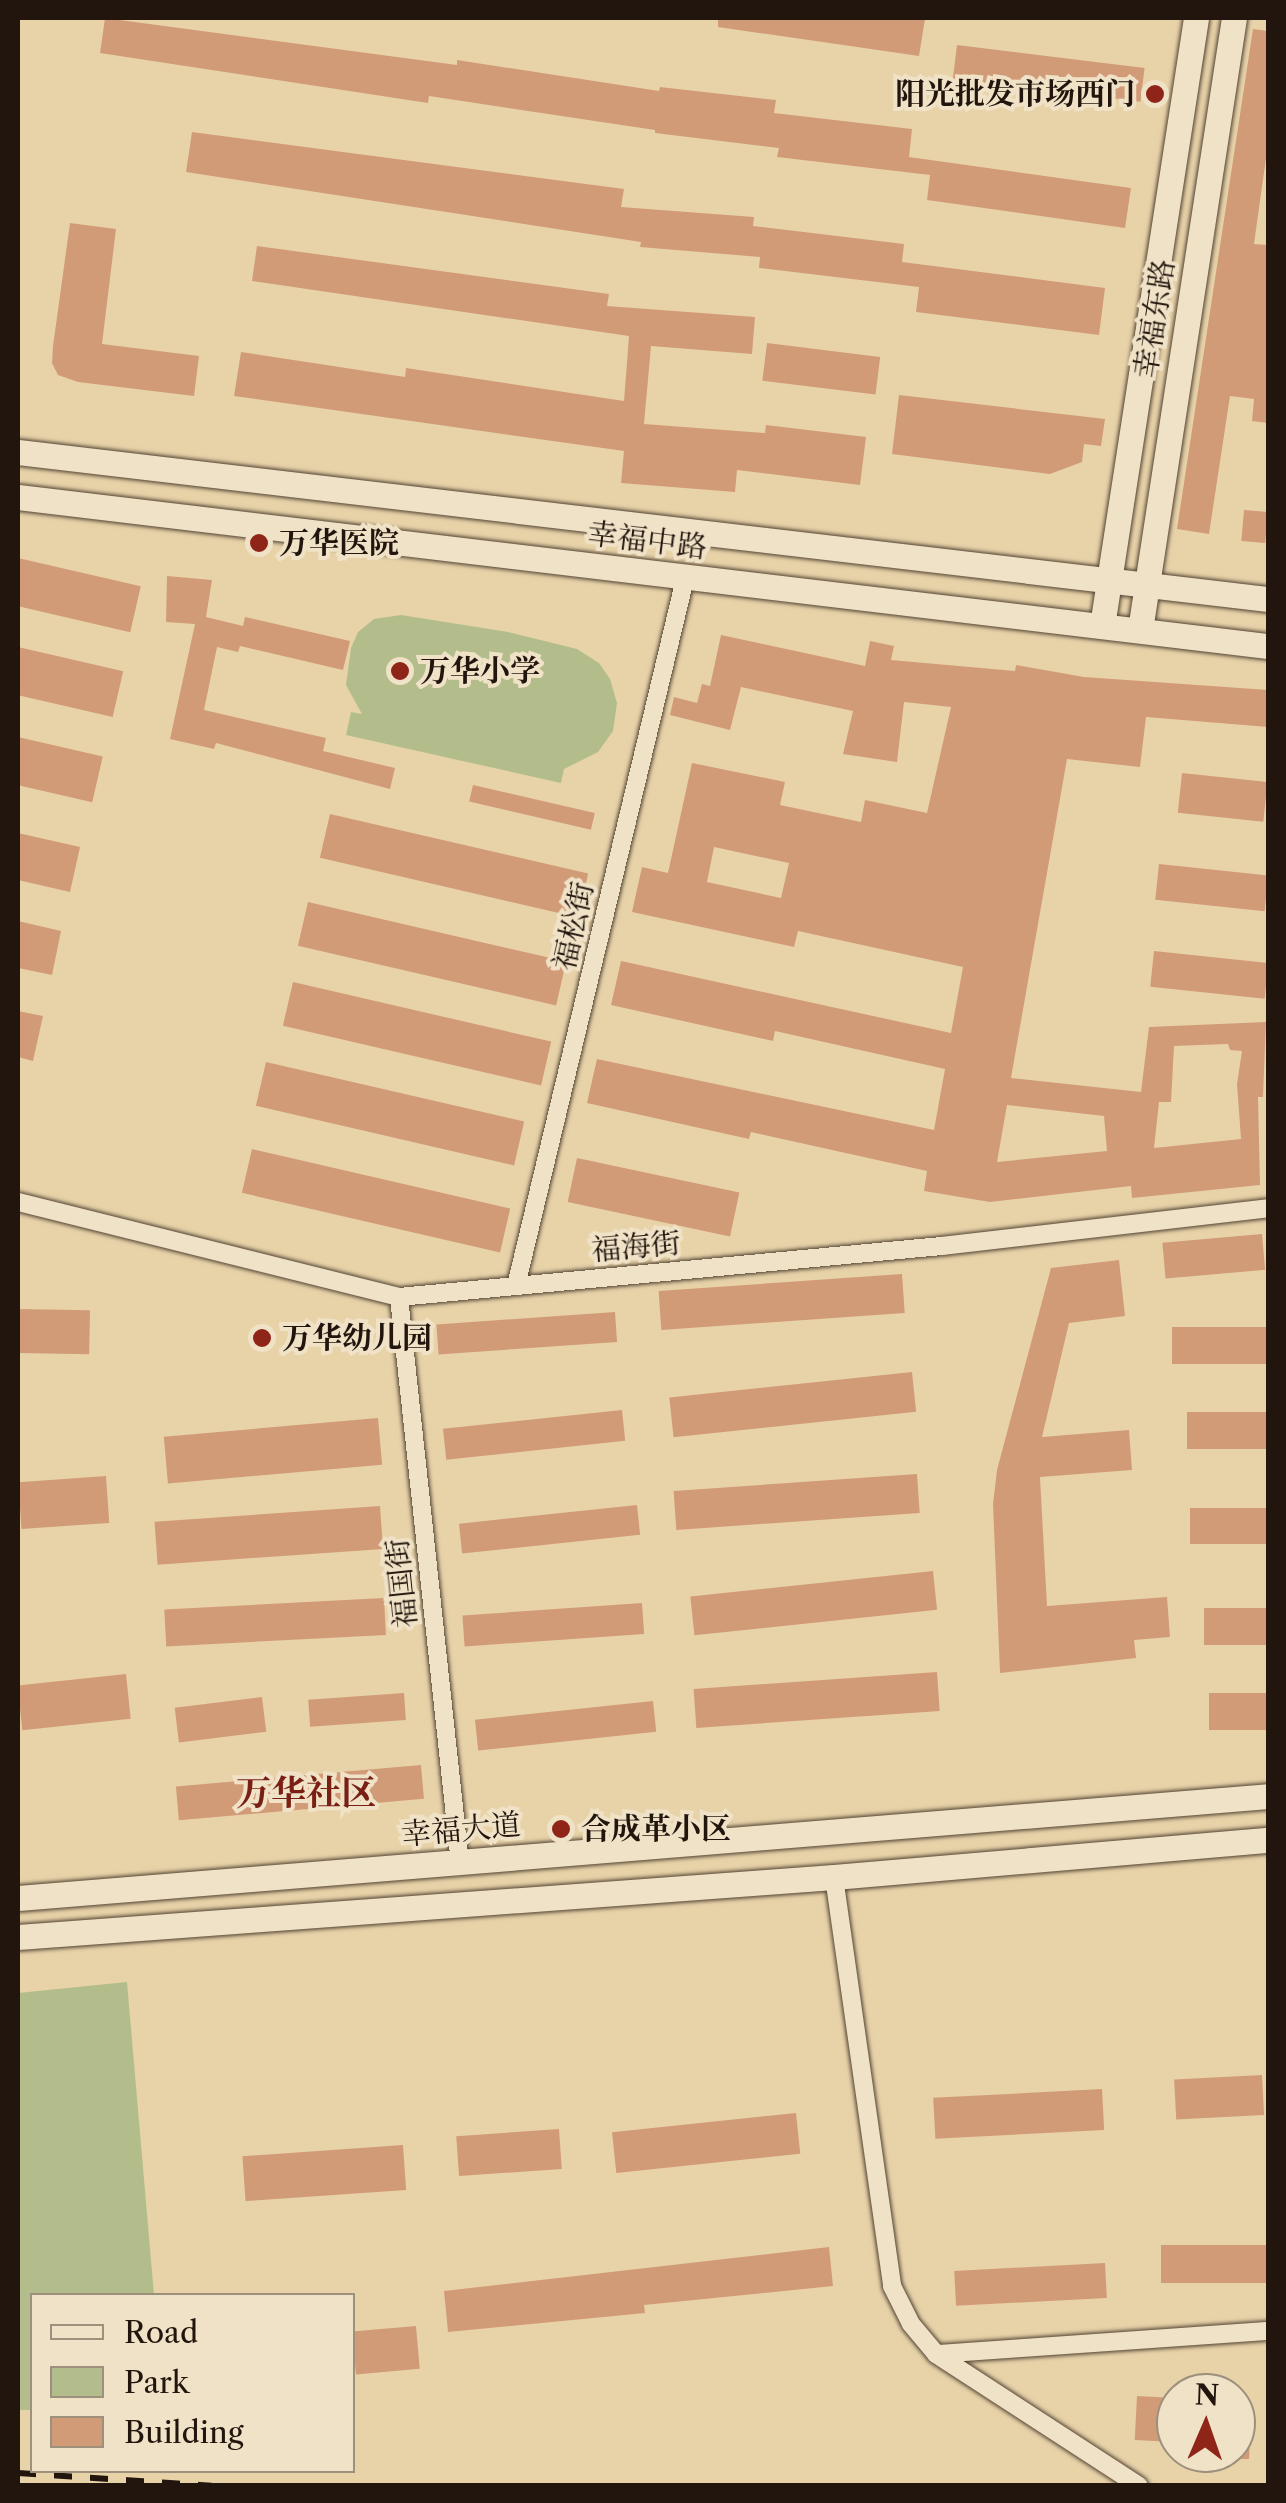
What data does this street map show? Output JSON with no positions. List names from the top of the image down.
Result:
{
  "streets": {
    "street": [
      "幸福东路",
      "幸福中路",
      "福松街",
      "福海街",
      "福国街",
      "幸福大道"
    ]
  },
  "crossings": [
    ["幸福东路", "幸福中路"],
    ["幸福中路", "福松街"],
    ["福松街", "福海街"],
    ["福海街", "福国街"],
    ["福国街", "幸福大道"]
  ],
  "districts": ["万华社区"],
  "places": [
    "阳光批发市场西门",
    "万华医院",
    "万华小学",
    "万华幼儿园",
    "合成革小区"
  ],
  "legend": ["Road", "Park", "Building"],
  "north": "top"
}
